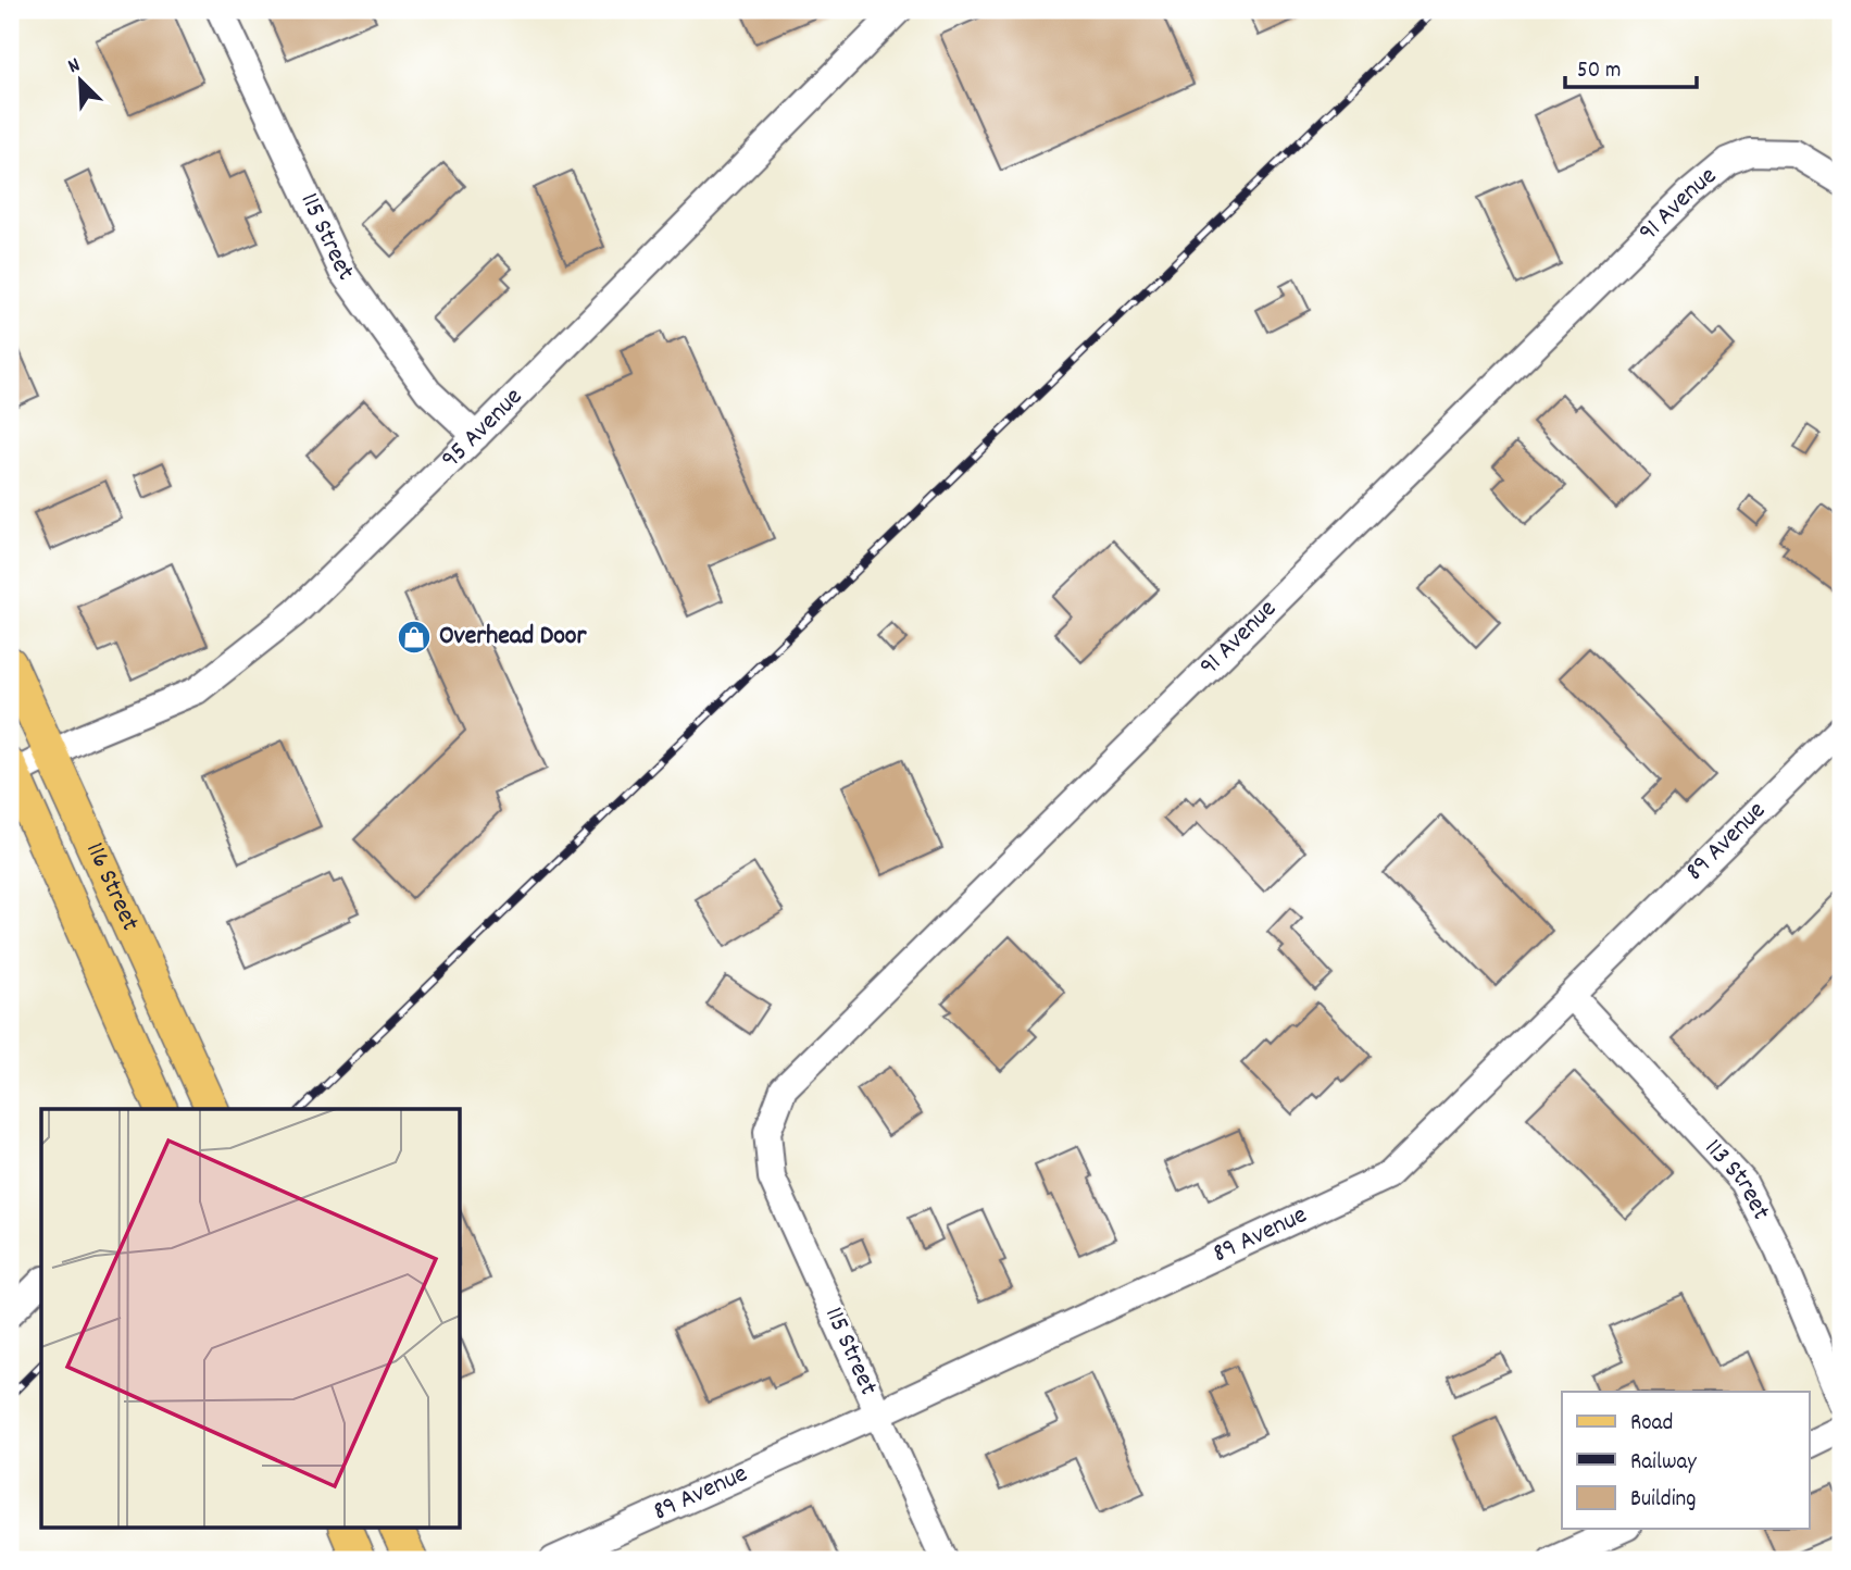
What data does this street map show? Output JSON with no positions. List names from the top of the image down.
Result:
{
  "streets": {
    "main road": ["116 Street"],
    "street": [
      "91 Avenue",
      "115 Street",
      "95 Avenue",
      "89 Avenue",
      "113 Street"
    ]
  },
  "crossings": [
    ["91 Avenue", "115 Street"],
    ["115 Street", "95 Avenue"],
    ["115 Street", "89 Avenue"],
    ["95 Avenue", "116 Street"],
    ["89 Avenue", "113 Street"]
  ],
  "places": {
    "shop": ["Overhead Door"]
  },
  "legend": ["Road", "Railway", "Building"],
  "scale_bar": "50 m",
  "north": "top left"
}
